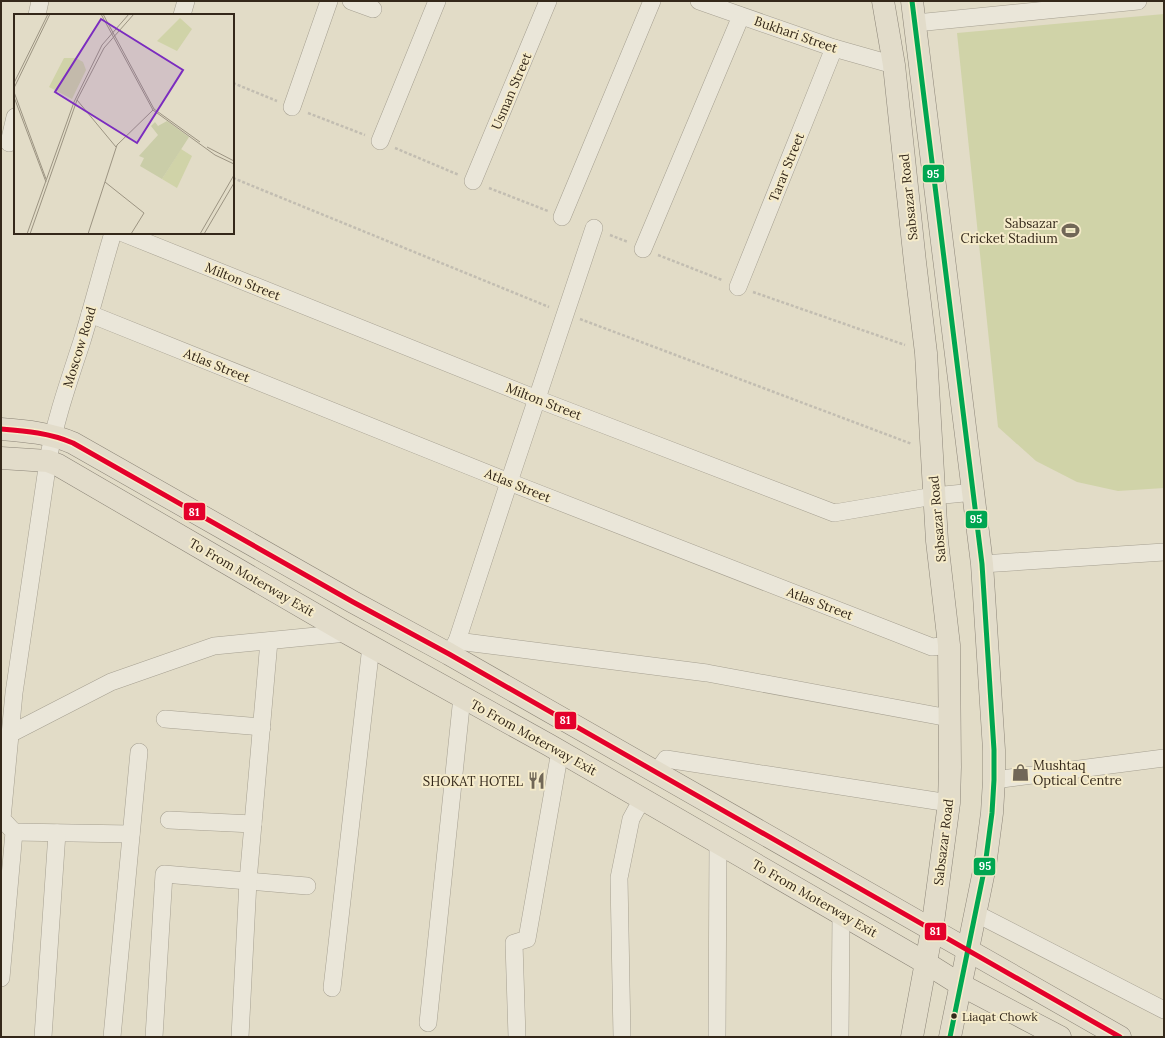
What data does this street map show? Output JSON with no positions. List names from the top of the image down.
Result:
{
  "streets": {
    "main road": ["Sabsazar Road", "To From Moterway Exit"],
    "street": [
      "Bukhari Street",
      "Usman Street",
      "Tarar Street",
      "Milton Street",
      "Moscow Road",
      "Atlas Street"
    ]
  },
  "crossings": [
    ["Bukhari Street", "Tarar Street"],
    ["Bukhari Street", "Sabsazar Road"],
    ["Sabsazar Road", "Milton Street"],
    ["Sabsazar Road", "Atlas Street"],
    ["Sabsazar Road", "To From Moterway Exit"],
    ["Moscow Road", "Atlas Street"],
    ["Moscow Road", "To From Moterway Exit"]
  ],
  "places": {
    "sports": ["Sabsazar Cricket Stadium"],
    "shop": ["Mushtaq Optical Centre"],
    "restaurant": ["SHOKAT HOTEL"],
    "other": ["Liaqat Chowk"]
  },
  "lines": ["transit line 95", "transit line 81"]
}
